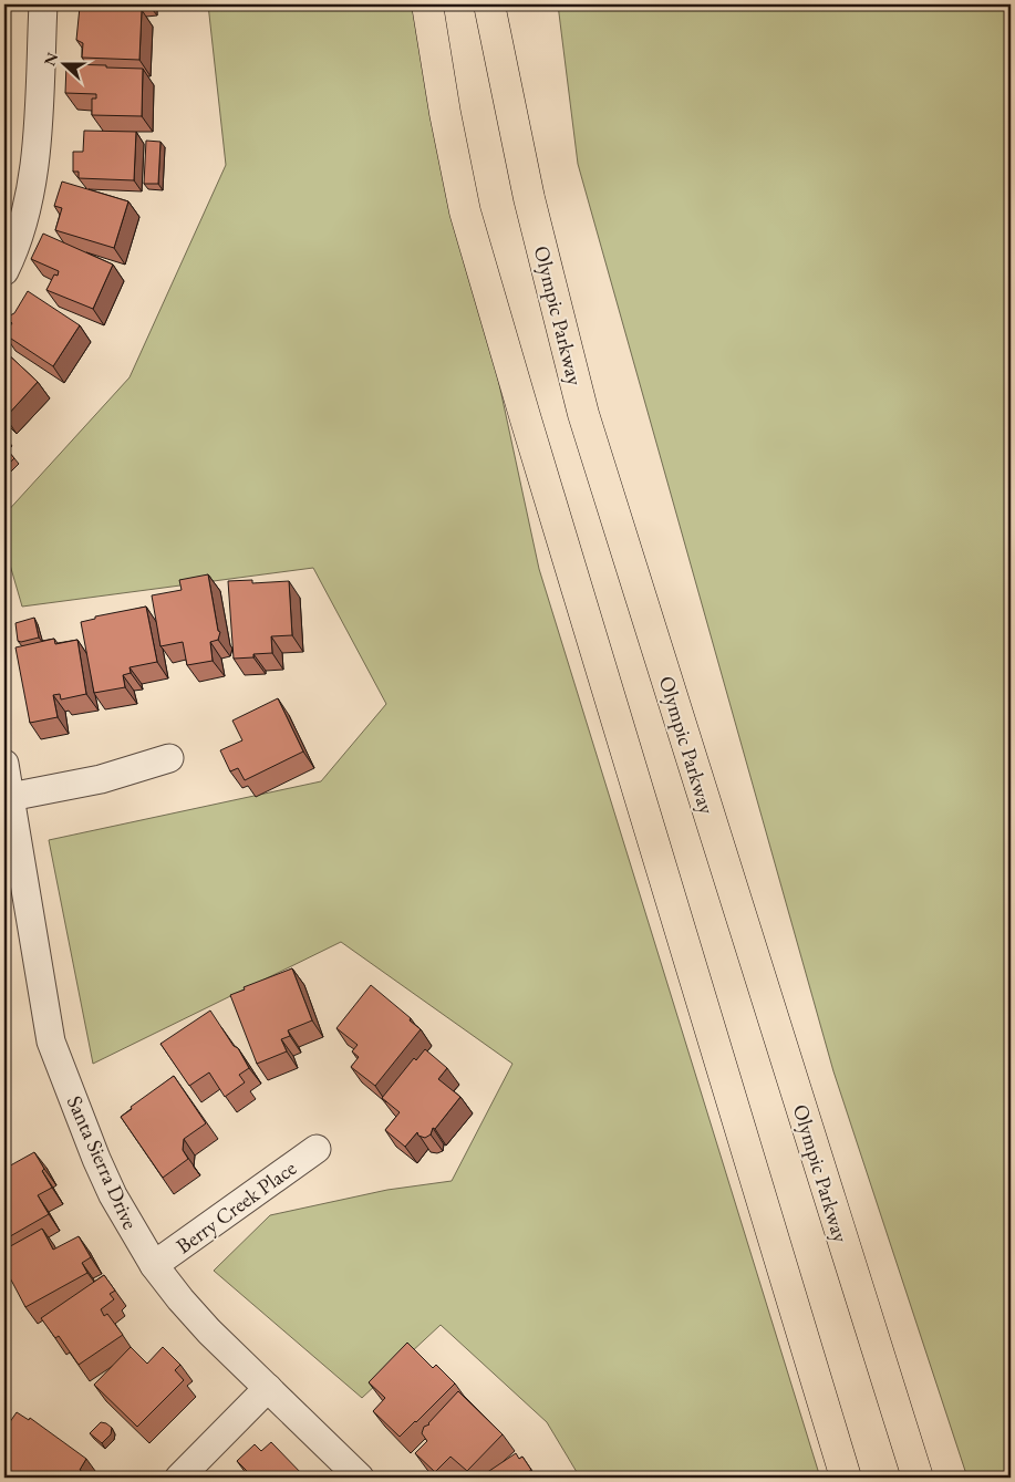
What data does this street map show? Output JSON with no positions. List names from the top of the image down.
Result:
{
  "streets": {
    "main road": ["Olympic Parkway"],
    "street": ["Santa Sierra Drive", "Berry Creek Place"]
  },
  "crossings": [
    ["Santa Sierra Drive", "Berry Creek Place"]
  ],
  "north": "left"
}
